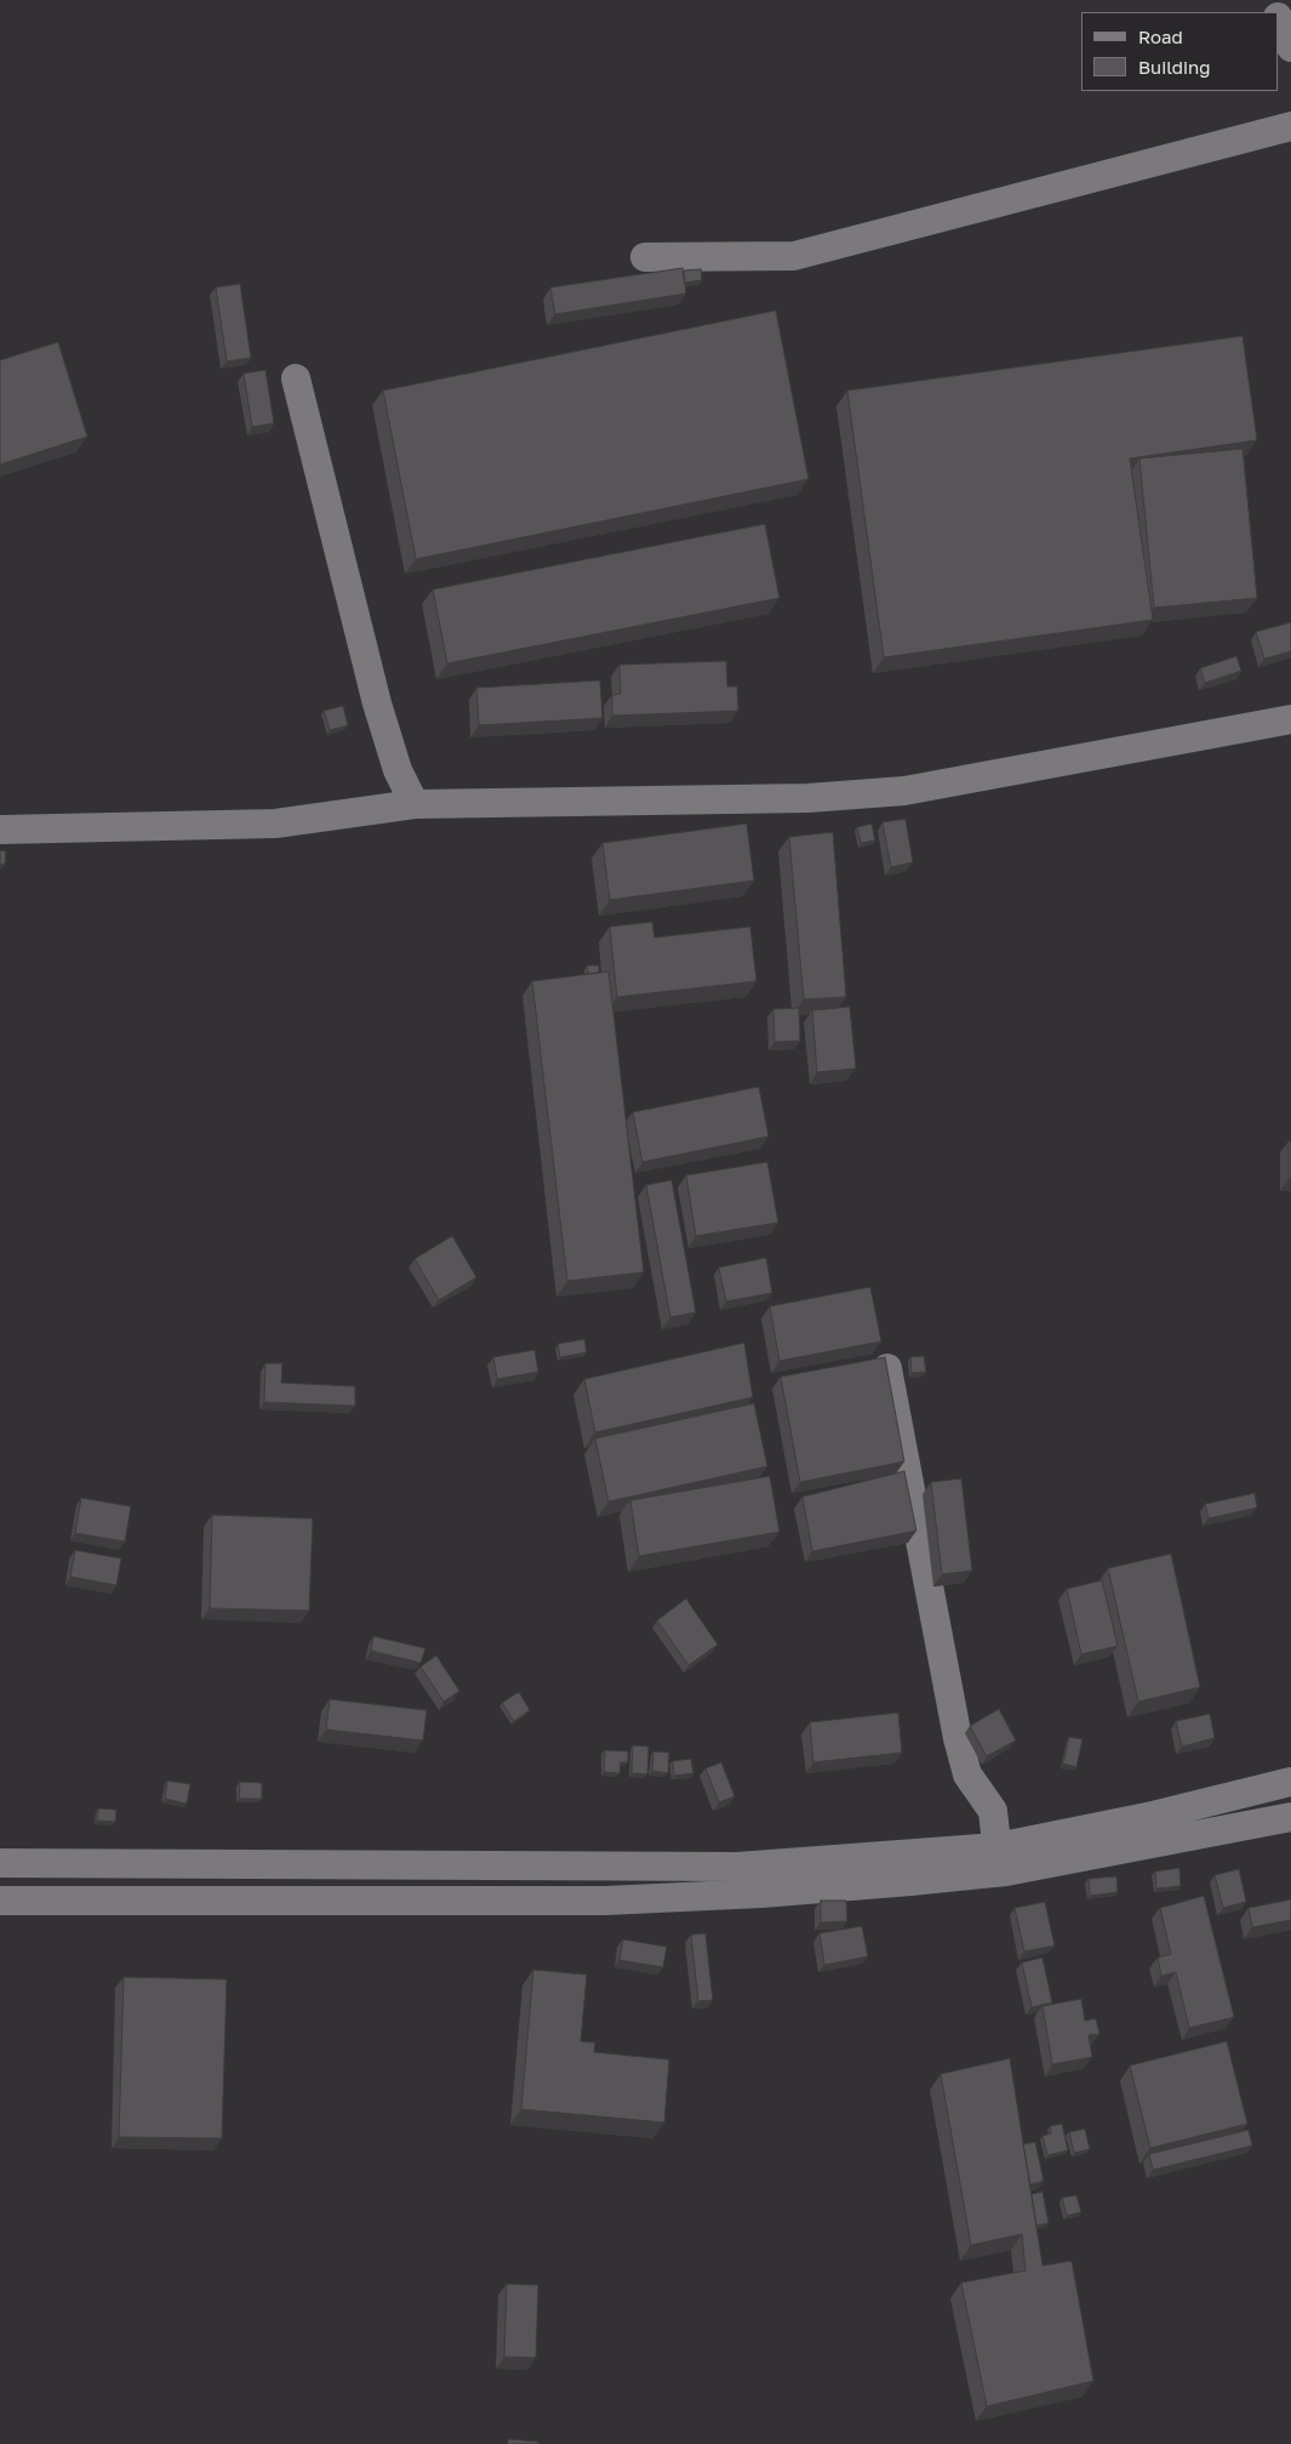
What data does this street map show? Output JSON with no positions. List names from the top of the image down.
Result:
{
  "legend": ["Road", "Building"]
}
